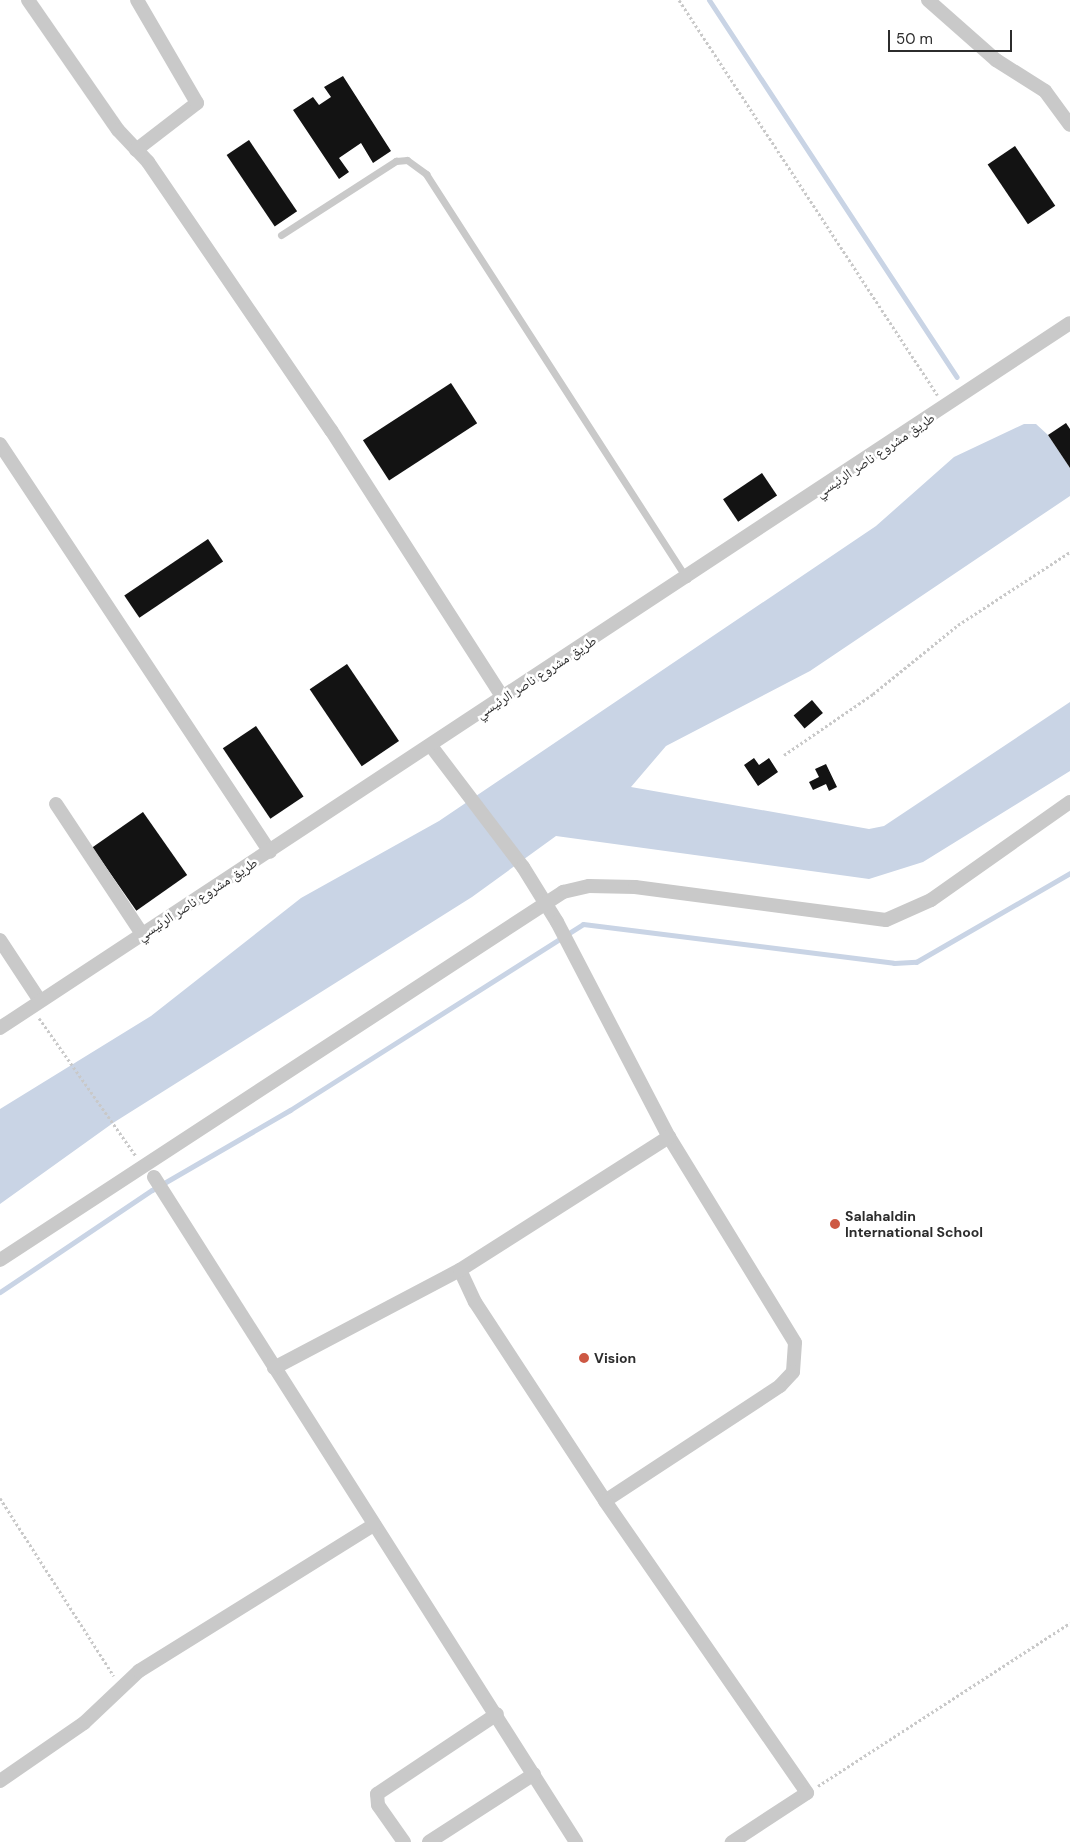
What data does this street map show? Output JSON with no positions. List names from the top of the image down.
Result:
{
  "streets": {
    "street": ["طريق مشروع ناصر الرئيسي"]
  },
  "places": ["Salahaldin International School", "Vision"],
  "scale_bar": "50 m"
}
